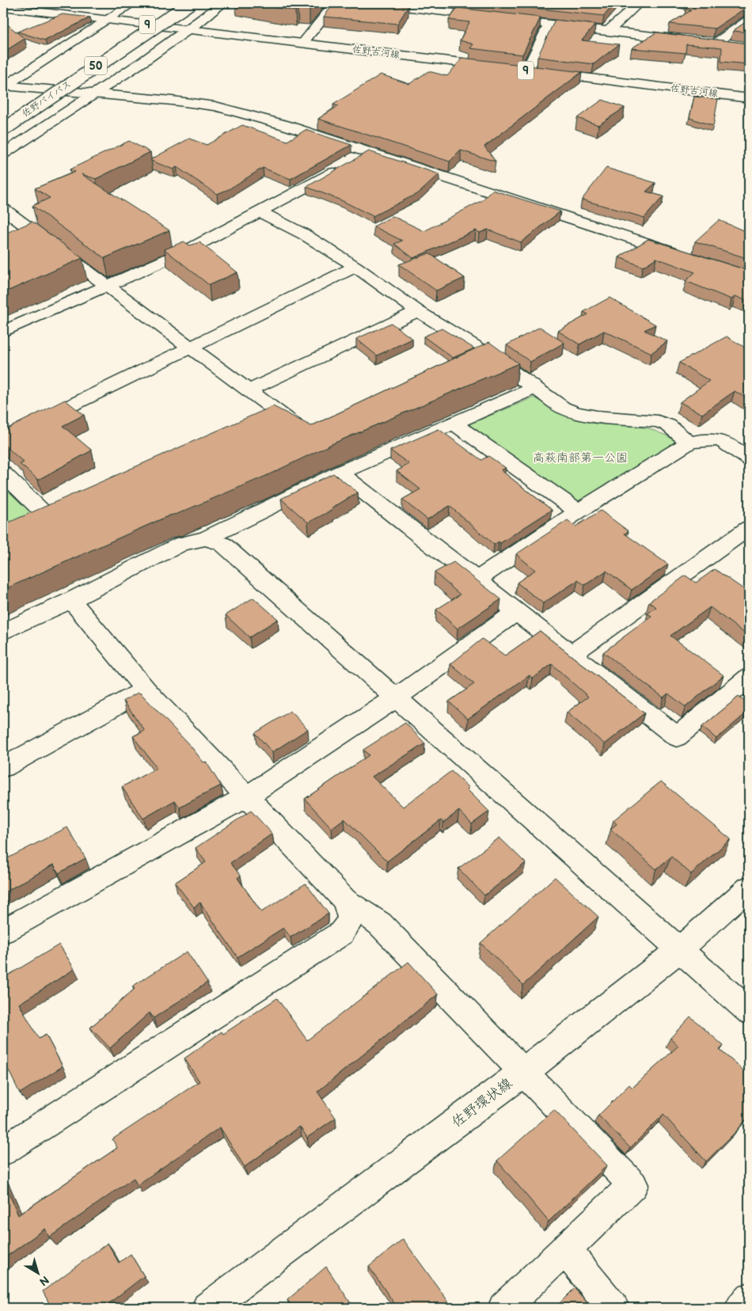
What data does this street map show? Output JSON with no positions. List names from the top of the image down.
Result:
{
  "streets": {
    "main road": [
      "9",
      "佐野古河線",
      "50",
      "佐野バイパス",
      "佐野環状線"
    ]
  },
  "parks": ["高萩南部第一公園"],
  "north": "bottom right"
}
